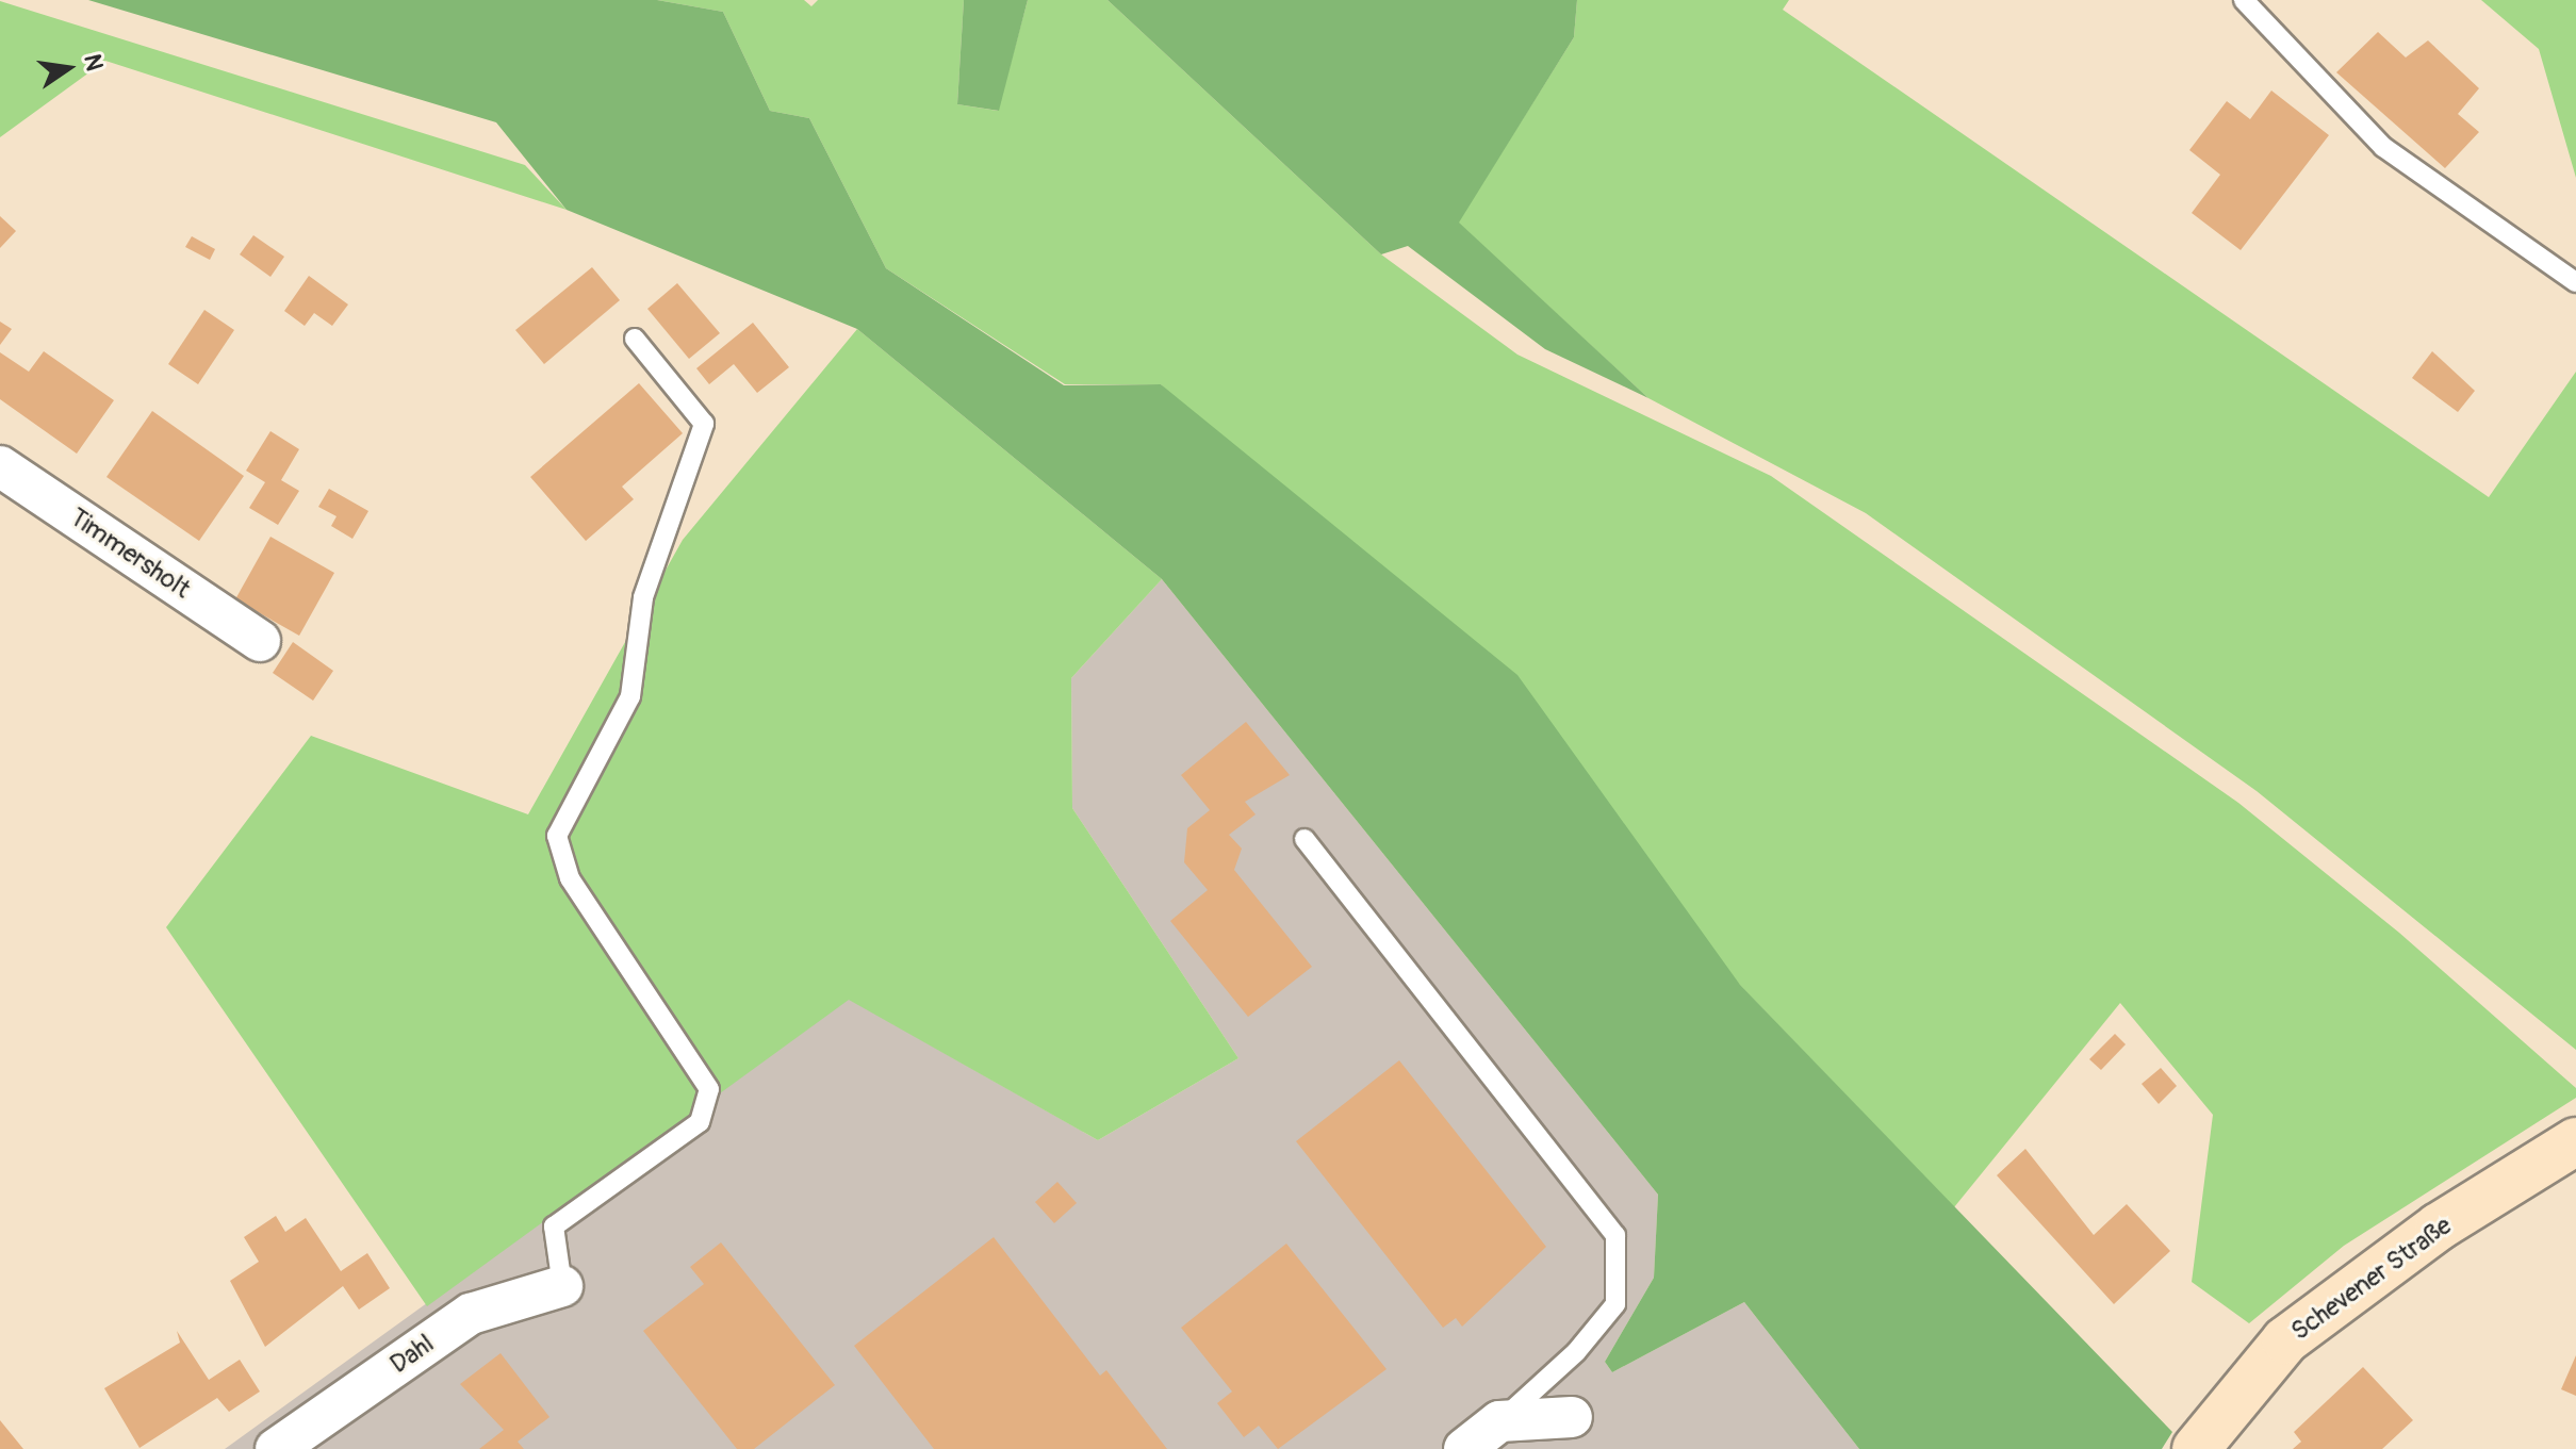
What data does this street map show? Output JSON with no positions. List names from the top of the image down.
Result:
{
  "streets": {
    "main road": ["Schevener Straße"],
    "street": ["Timmersholt", "Dahl"]
  },
  "north": "right"
}
